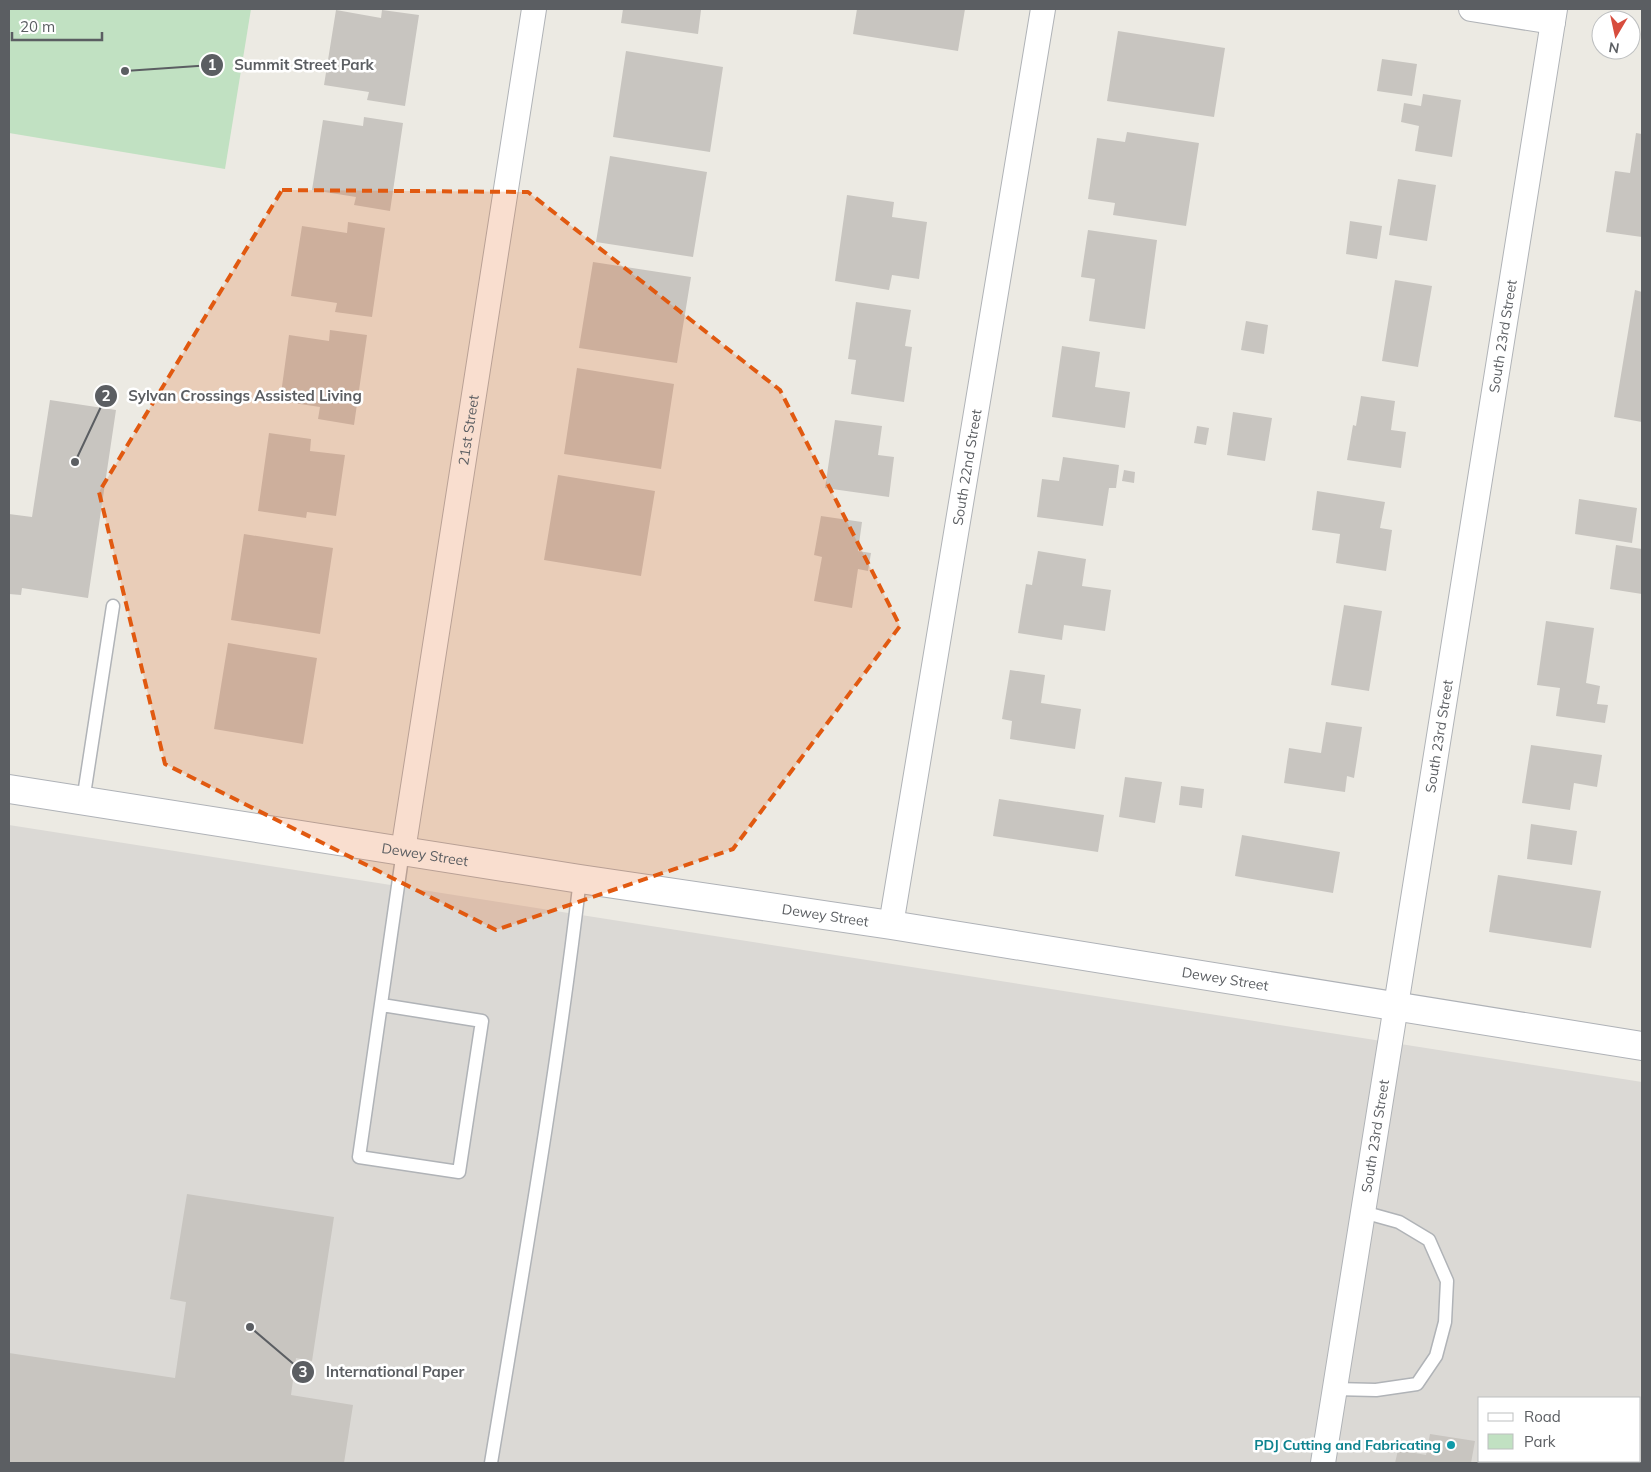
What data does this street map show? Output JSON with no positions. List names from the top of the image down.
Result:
{
  "streets": {
    "street": [
      "South 23rd Street",
      "21st Street",
      "South 22nd Street",
      "Dewey Street"
    ]
  },
  "crossings": [
    ["South 23rd Street", "Dewey Street"],
    ["21st Street", "Dewey Street"],
    ["South 22nd Street", "Dewey Street"]
  ],
  "places": [
    "Summit Street Park",
    "Sylvan Crossings Assisted Living",
    "International Paper",
    "PDJ Cutting and Fabricating"
  ],
  "legend": ["Road", "Park"],
  "scale_bar": "20 m",
  "north": "bottom"
}
